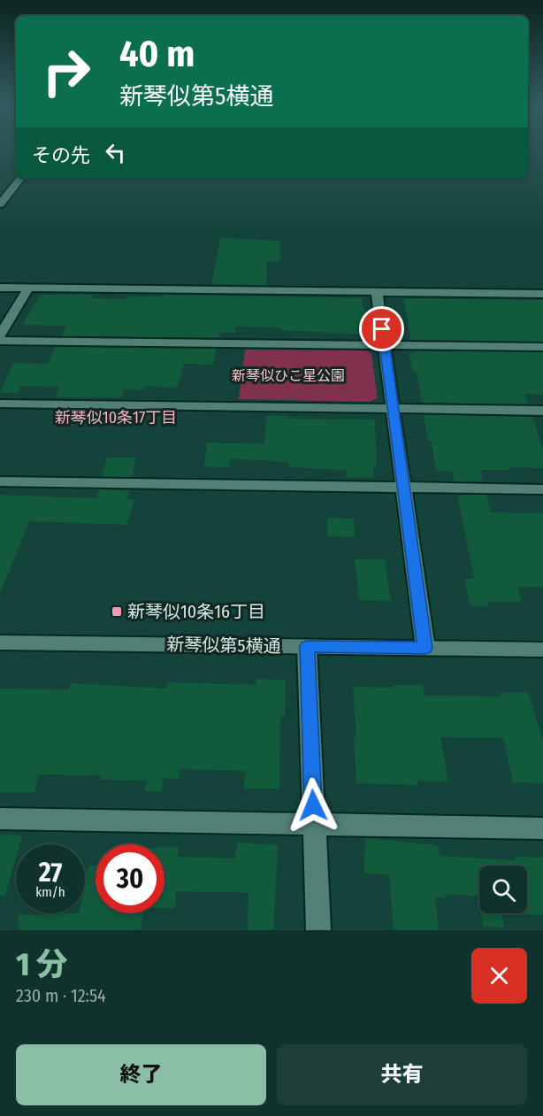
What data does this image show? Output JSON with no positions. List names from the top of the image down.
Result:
{
  "streets": {
    "street": ["新琴似第5横通"]
  },
  "districts": ["新琴似10条17丁目"],
  "parks": ["新琴似ひこ星公園"],
  "places": {
    "transit": ["新琴似10条16丁目"]
  },
  "page": {
    "turn": ["40 m", "新琴似第5横通"],
    "then": "その先",
    "speed": "27 km/h",
    "limit": "30",
    "heading": ["1 分", "230 m · 12:54"],
    "buttons": ["終了", "共有"]
  }
}
